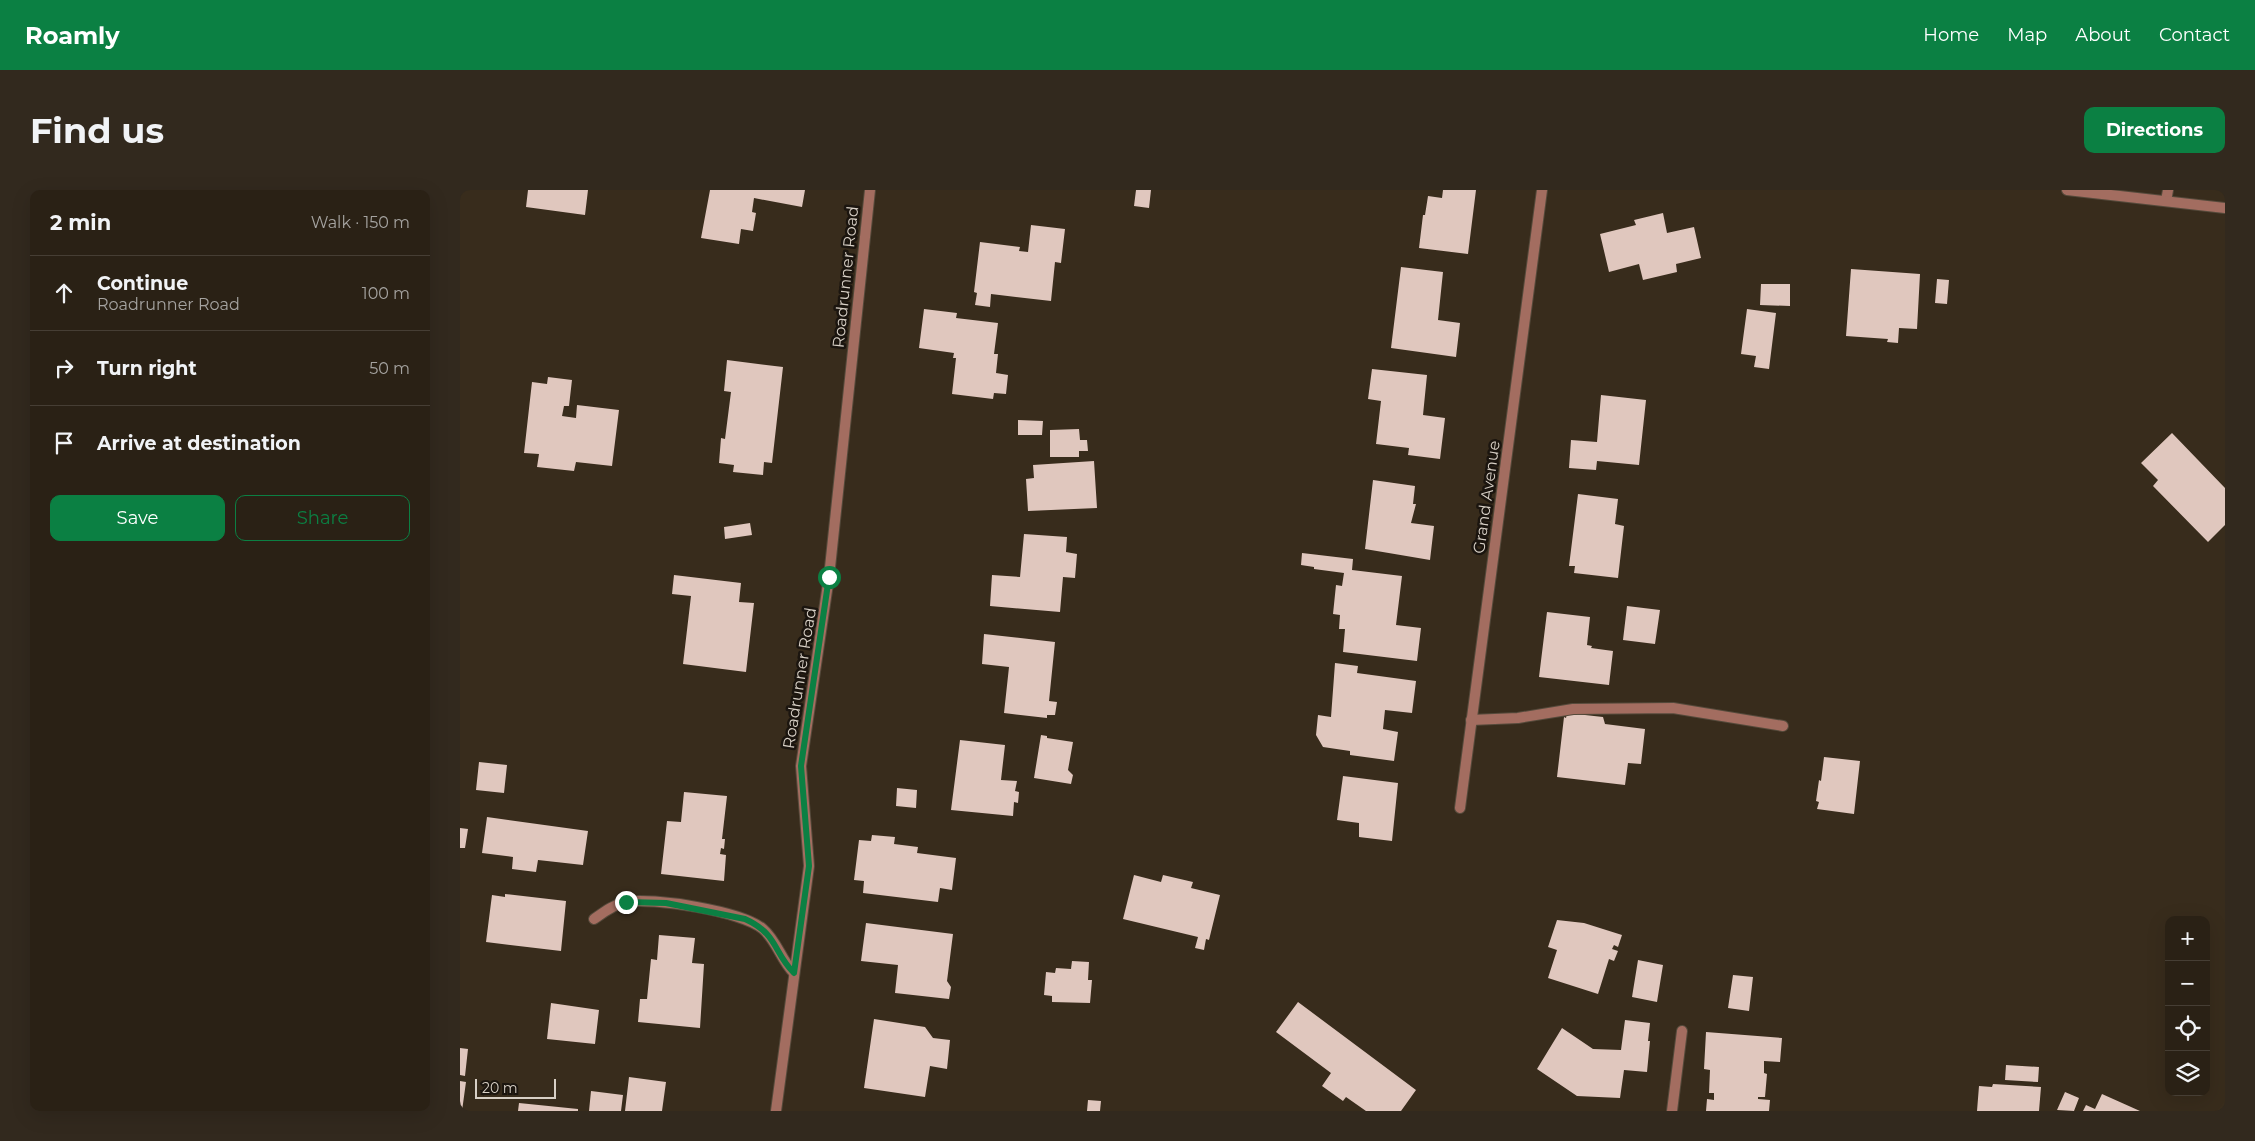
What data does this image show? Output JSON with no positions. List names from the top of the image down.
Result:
{
  "streets": {
    "street": ["Roadrunner Road", "Grand Avenue"]
  },
  "scale_bar": "20 m",
  "page": {
    "header": "Roamly",
    "nav": [
      "Home",
      "Map",
      "About",
      "Contact"
    ],
    "buttons": [
      "Directions",
      ["Save", "Share"]
    ],
    "title": "Find us",
    "heading": ["2 min", "Walk · 150 m"],
    "list": [
      ["Continue", "Roadrunner Road", "100 m"],
      ["Turn right", "50 m"],
      "Arrive at destination"
    ],
    "map_buttons": ["+", "−"],
    "scale": "20 m"
  }
}
